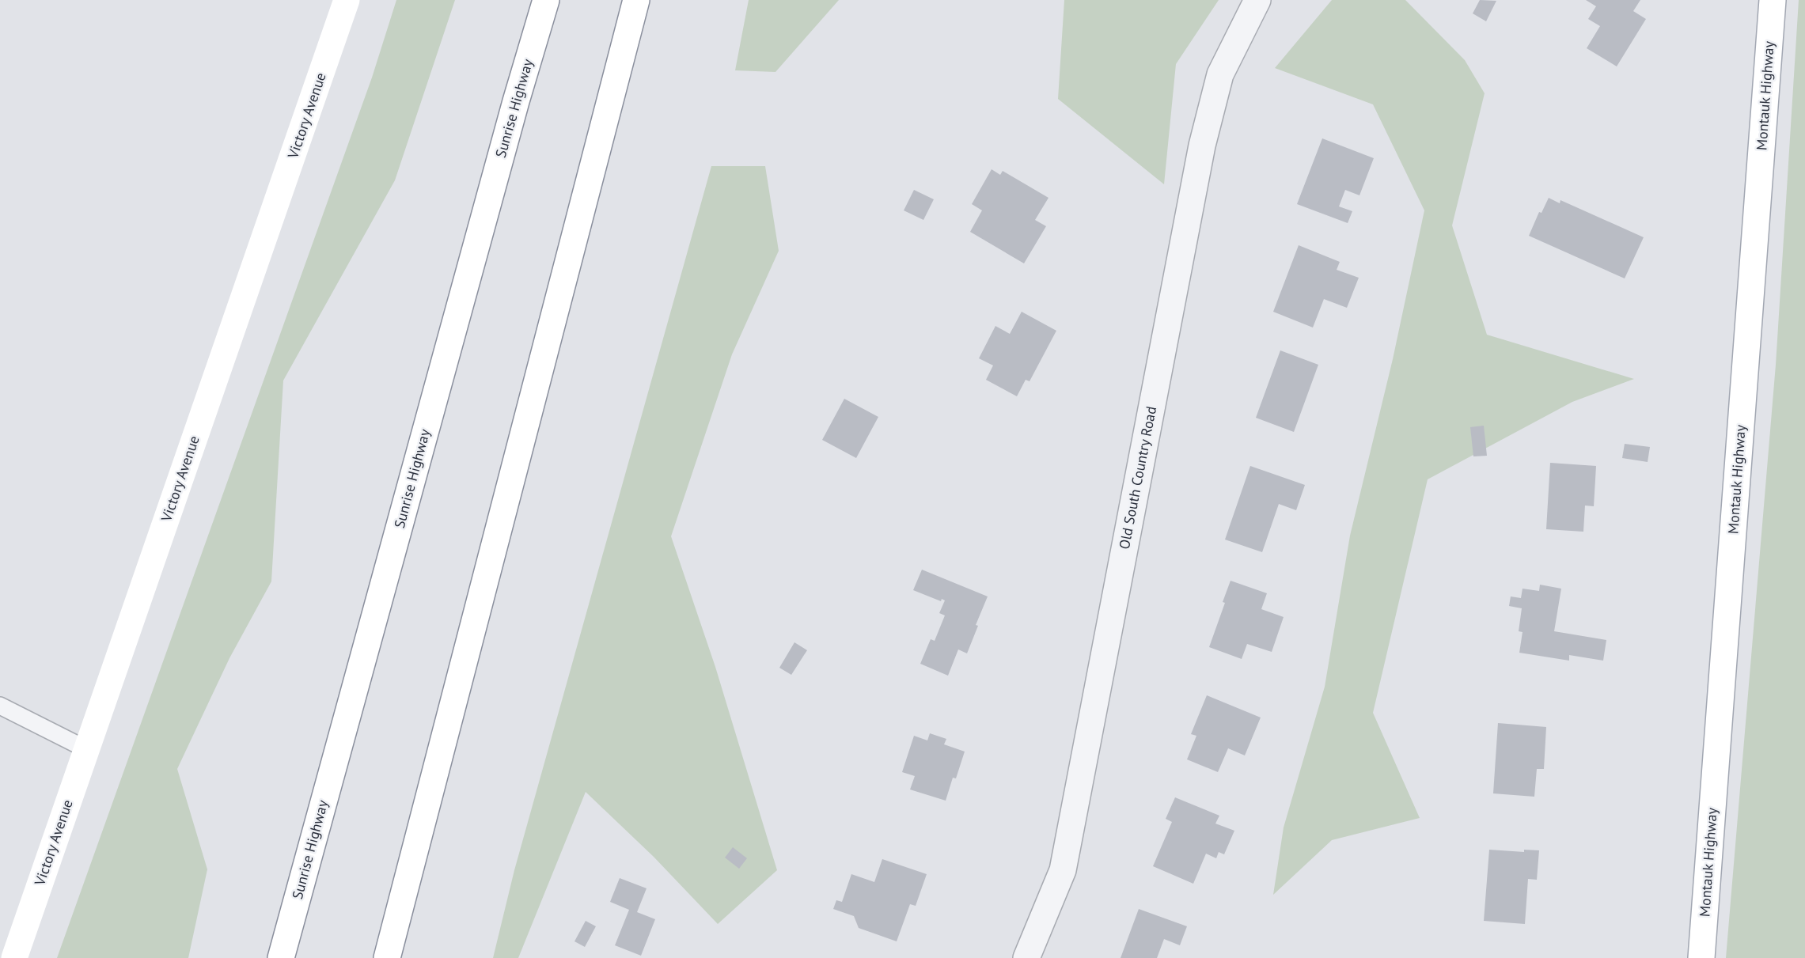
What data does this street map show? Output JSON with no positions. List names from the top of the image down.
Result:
{
  "streets": {
    "main road": ["Montauk Highway", "Sunrise Highway", "Victory Avenue"],
    "street": ["Old South Country Road"]
  }
}
